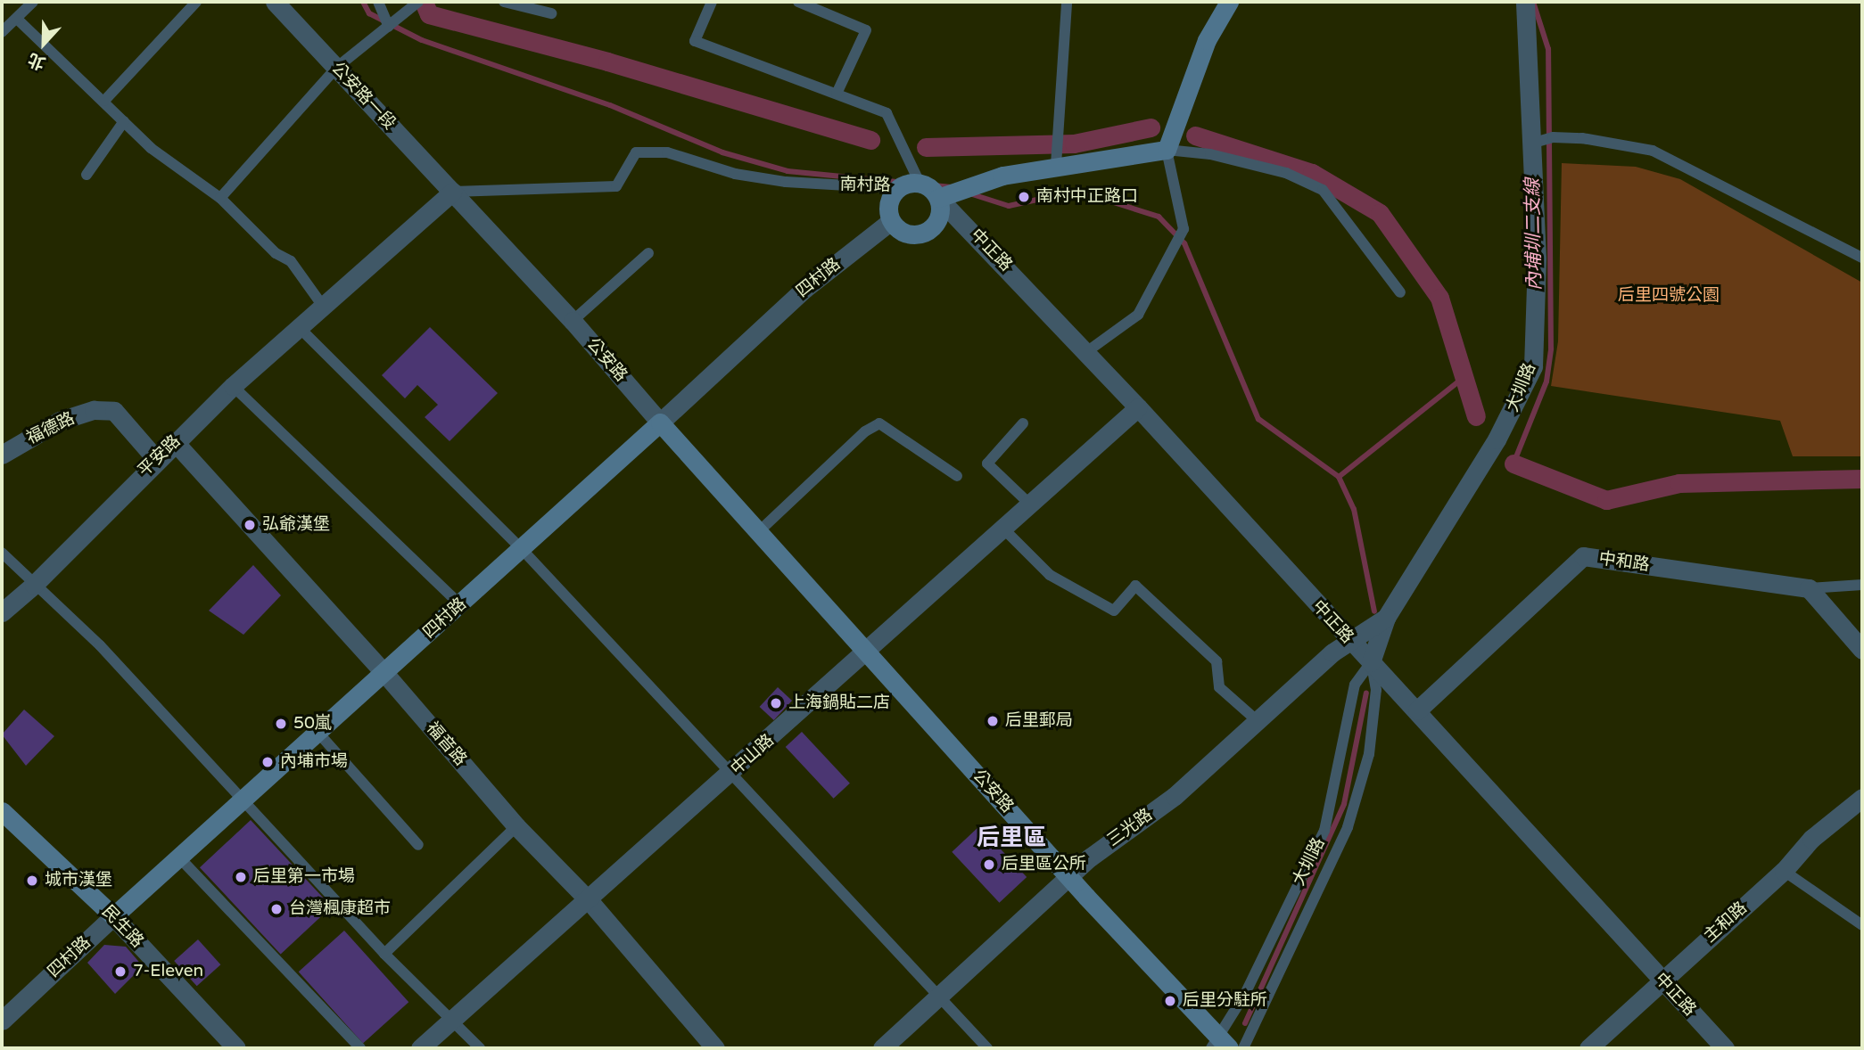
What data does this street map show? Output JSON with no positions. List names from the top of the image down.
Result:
{
  "streets": {
    "main road": [
      "南村路",
      "四村路",
      "公安路",
      "民生路"
    ],
    "street": [
      "公安路一段",
      "中正路",
      "大圳路",
      "福德路",
      "平安路",
      "中和路",
      "福音路",
      "中山路",
      "三光路",
      "主和路"
    ]
  },
  "crossings": [
    ["公安路一段", "南村路"],
    ["公安路一段", "公安路"],
    ["公安路一段", "平安路"],
    ["南村路", "中正路"],
    ["南村路", "四村路"],
    ["南村路", "公安路"],
    ["南村路", "平安路"],
    ["中正路", "四村路"],
    ["中正路", "大圳路"],
    ["中正路", "中和路"],
    ["中正路", "中山路"],
    ["中正路", "三光路"],
    ["中正路", "主和路"],
    ["四村路", "公安路"],
    ["四村路", "福音路"],
    ["四村路", "民生路"],
    ["公安路", "大圳路"],
    ["公安路", "平安路"],
    ["公安路", "中山路"],
    ["公安路", "三光路"],
    ["大圳路", "三光路"],
    ["福德路", "平安路"],
    ["平安路", "福音路"],
    ["福音路", "中山路"]
  ],
  "districts": ["后里區"],
  "water": ["內埔圳二支線"],
  "parks": ["后里四號公園"],
  "places": [
    "南村中正路口",
    "弘爺漢堡",
    "上海鍋貼二店",
    "后里郵局",
    "50嵐",
    "內埔市場",
    "后里區公所",
    "后里第一市場",
    "城市漢堡",
    "台灣楓康超市",
    "7-Eleven",
    "后里分駐所"
  ],
  "north": "bottom"
}
